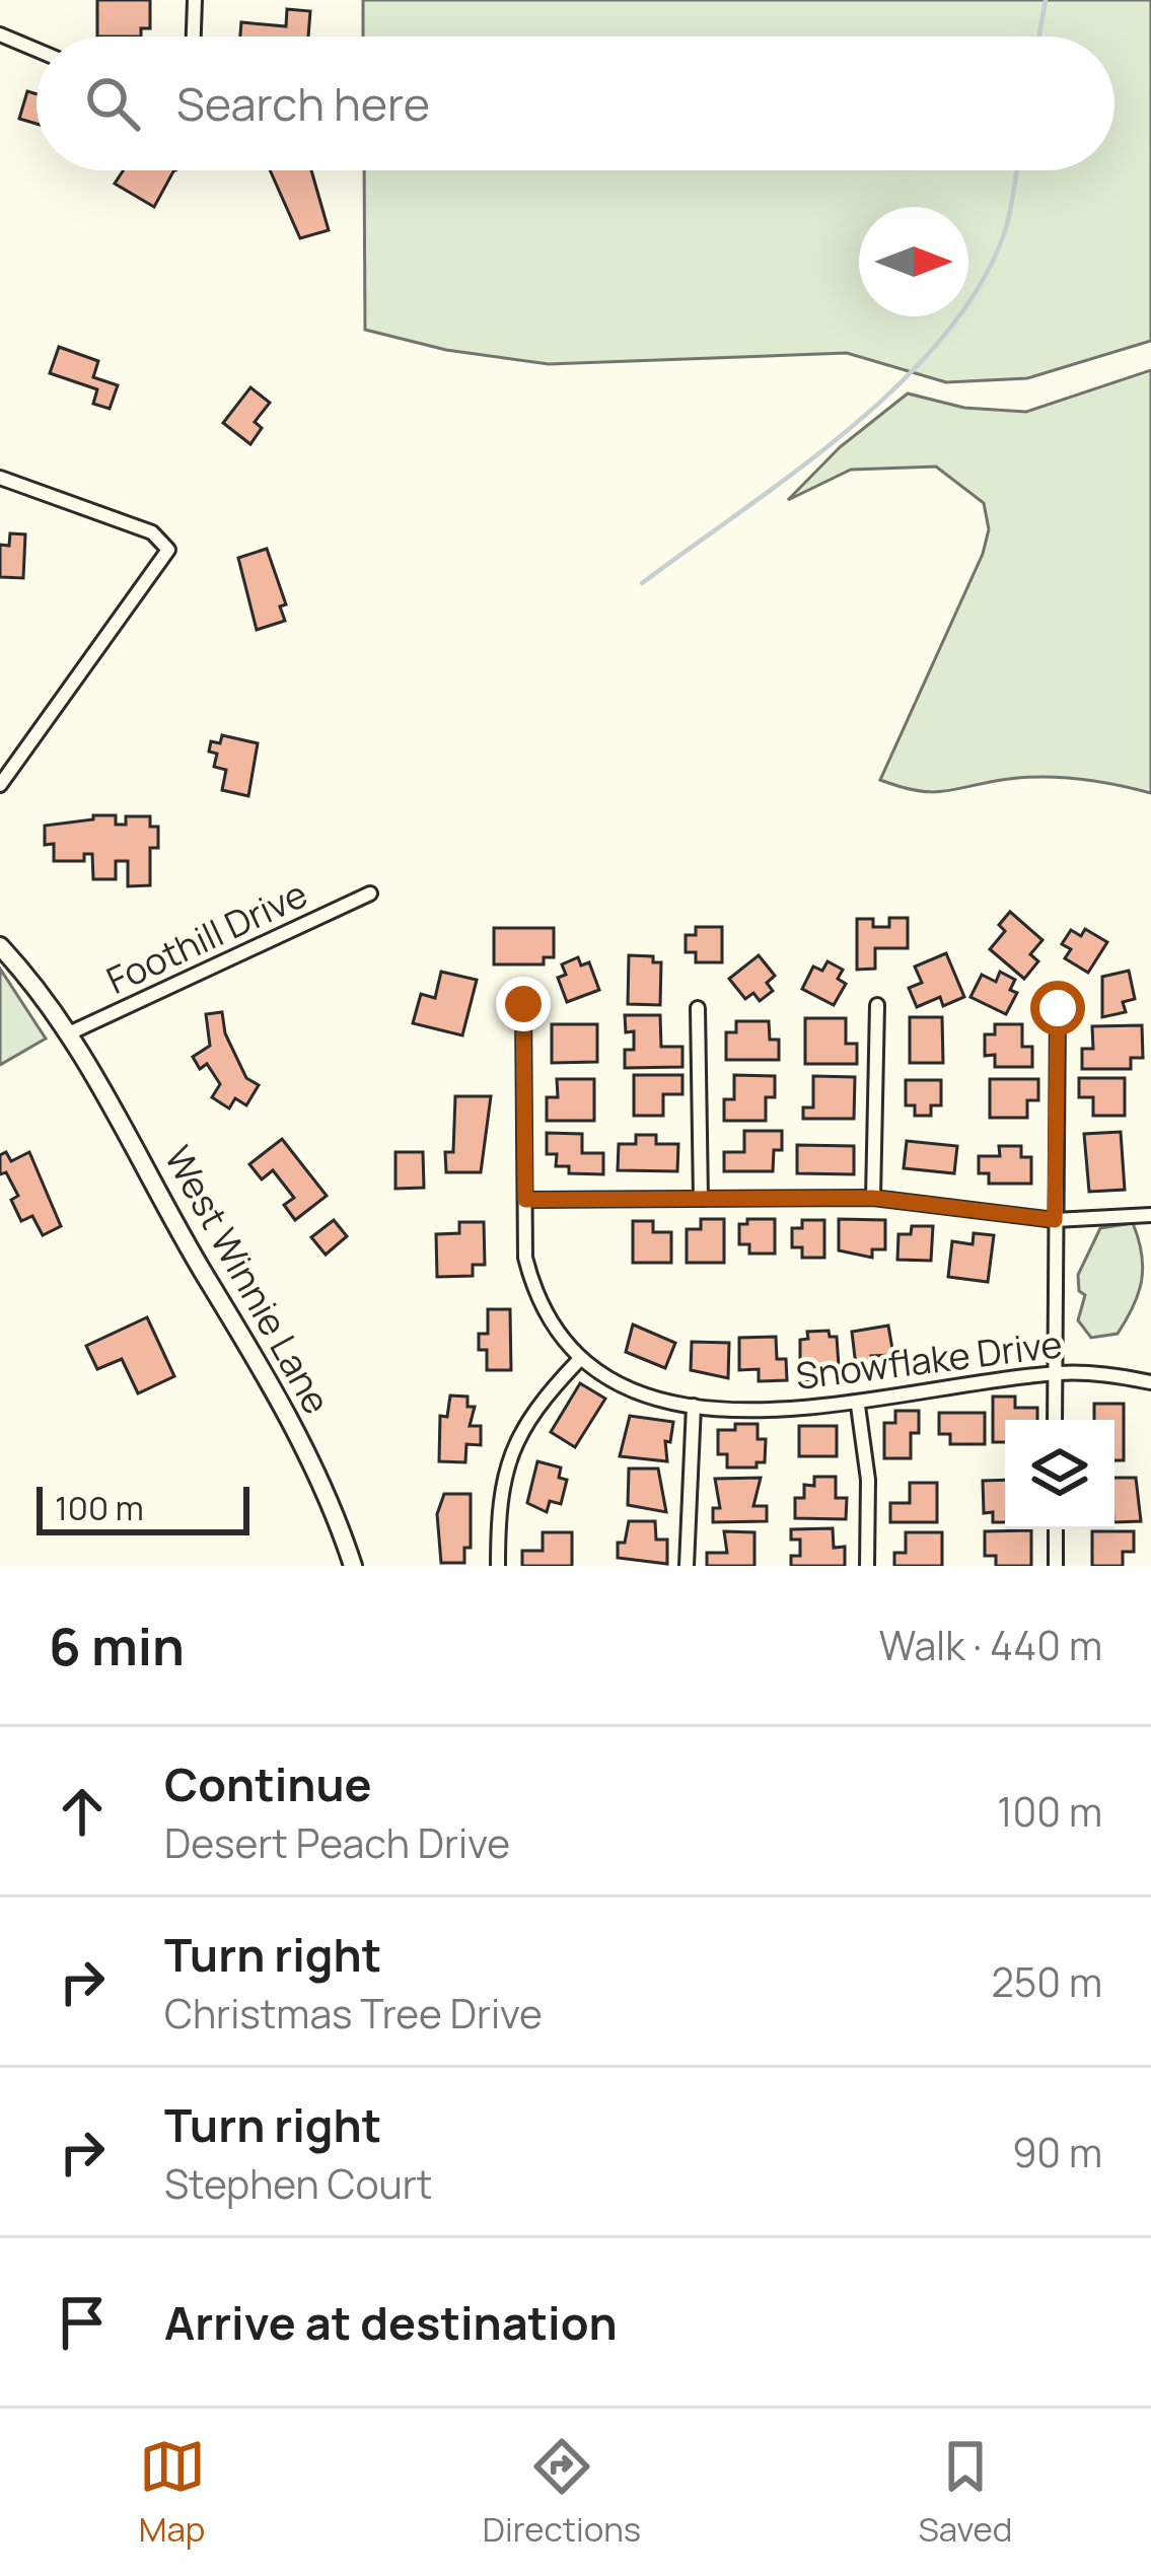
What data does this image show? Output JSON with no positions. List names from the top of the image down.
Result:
{
  "streets": {
    "street": ["Foothill Drive", "West Winnie Lane", "Snowflake Drive"]
  },
  "crossings": [
    ["Foothill Drive", "West Winnie Lane"]
  ],
  "scale_bar": "100 m",
  "north": "right",
  "page": {
    "search": "Search here",
    "scale": "100 m",
    "heading": ["6 min", "Walk · 440 m"],
    "list": [
      ["Continue", "Desert Peach Drive", "100 m"],
      ["Turn right", "Christmas Tree Drive", "250 m"],
      ["Turn right", "Stephen Court", "90 m"],
      "Arrive at destination"
    ],
    "nav": ["Map", "Directions", "Saved"]
  }
}
